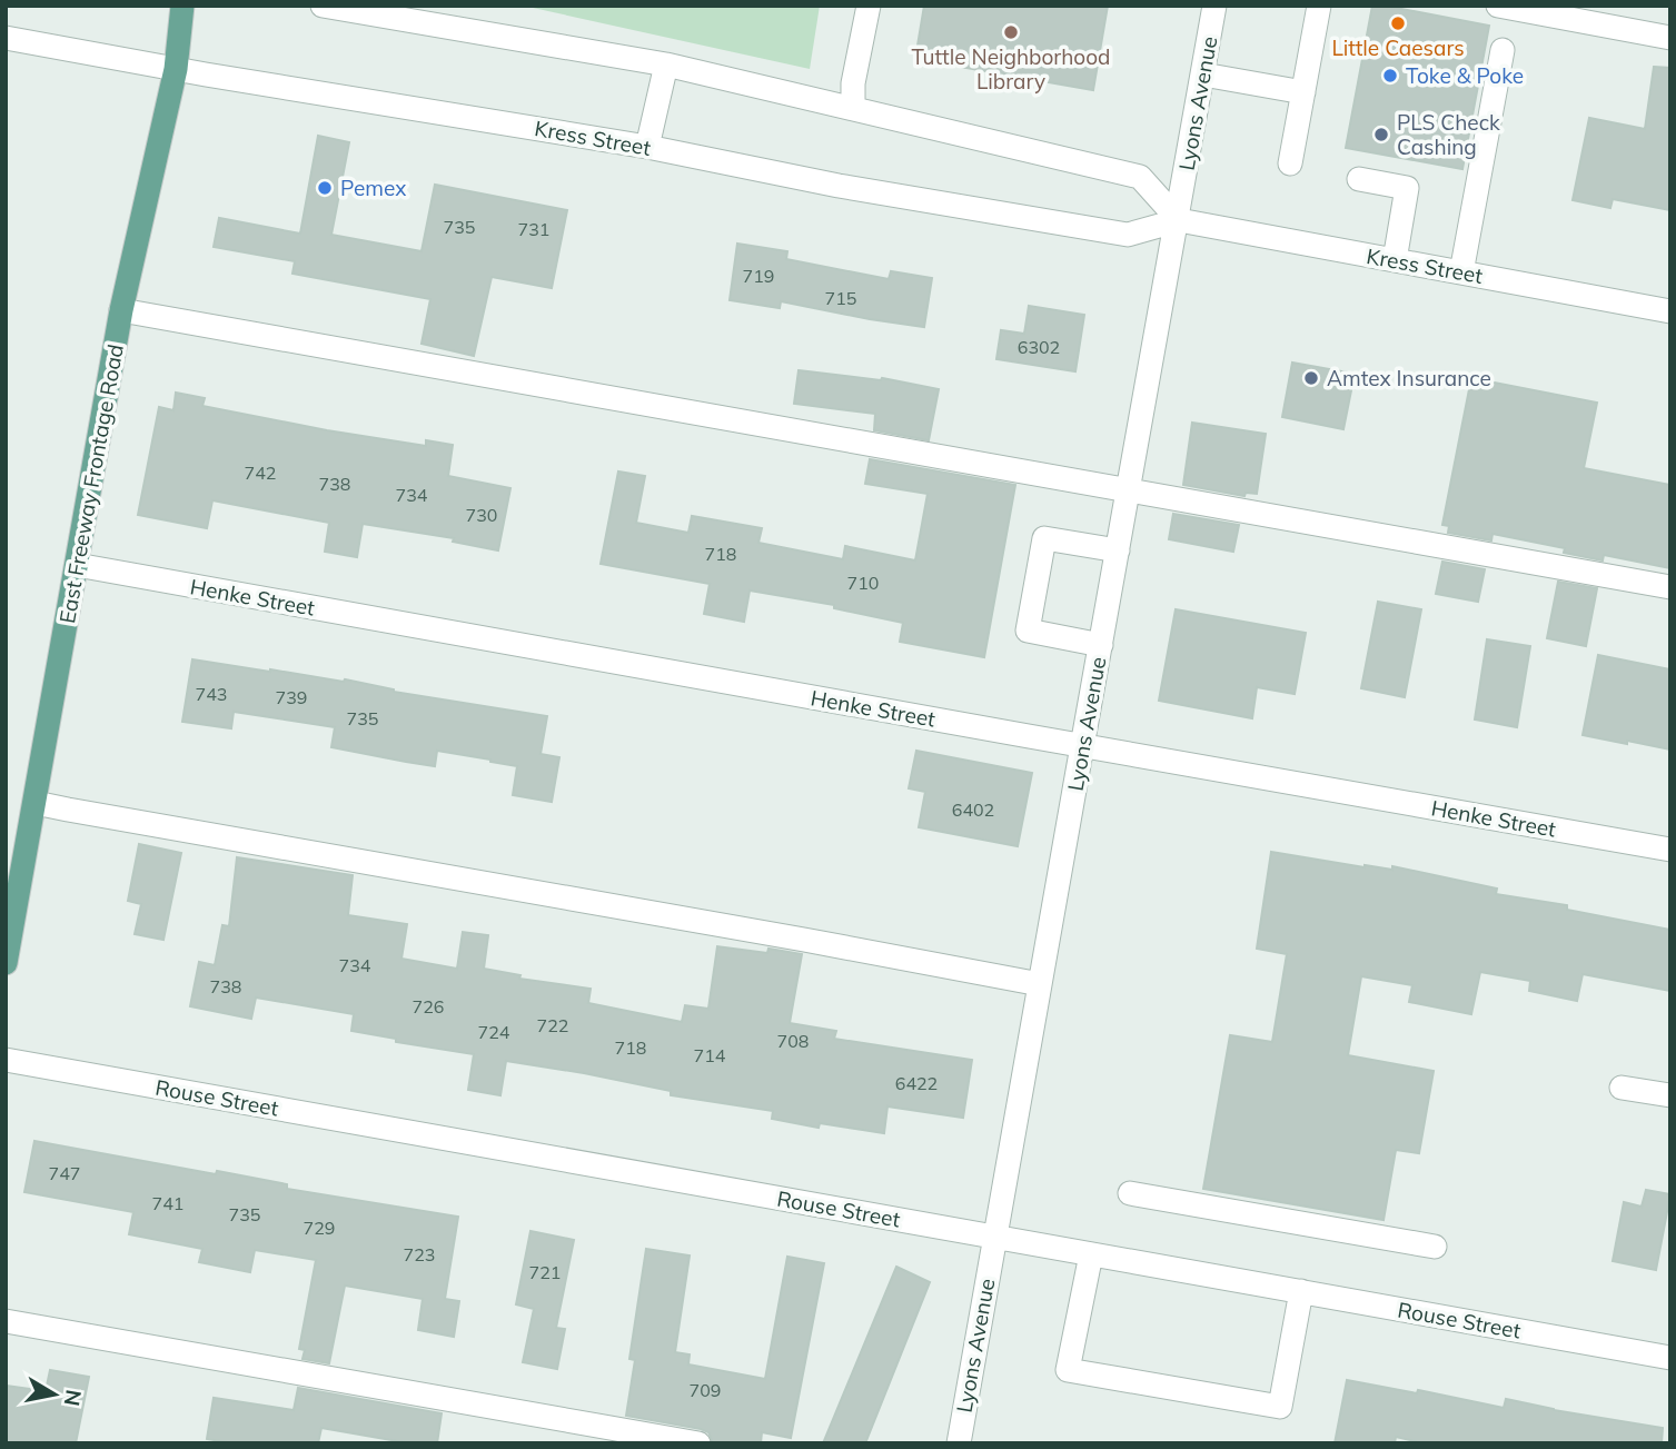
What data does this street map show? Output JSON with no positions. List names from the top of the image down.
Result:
{
  "streets": {
    "main road": ["East Freeway Frontage Road"],
    "street": [
      "Lyons Avenue",
      "Kress Street",
      "Henke Street",
      "Rouse Street"
    ]
  },
  "crossings": [
    ["Lyons Avenue", "Kress Street"],
    ["Lyons Avenue", "Henke Street"],
    ["Lyons Avenue", "Rouse Street"],
    ["Kress Street", "East Freeway Frontage Road"],
    ["East Freeway Frontage Road", "Henke Street"]
  ],
  "places": [
    "Little Caesars",
    "Tuttle Neighborhood Library",
    "Toke & Poke",
    "PLS Check Cashing",
    "Pemex",
    "Amtex Insurance"
  ],
  "house_numbers": [
    "735",
    "731",
    "719",
    "715",
    "6302",
    "742",
    "738",
    "734",
    "730",
    "718",
    "710",
    "743",
    "739",
    "735",
    "6402",
    "734",
    "738",
    "726",
    "722",
    "724",
    "708",
    "718",
    "714",
    "6422",
    "747",
    "741",
    "735",
    "729",
    "723",
    "721",
    "709"
  ],
  "north": "right"
}
